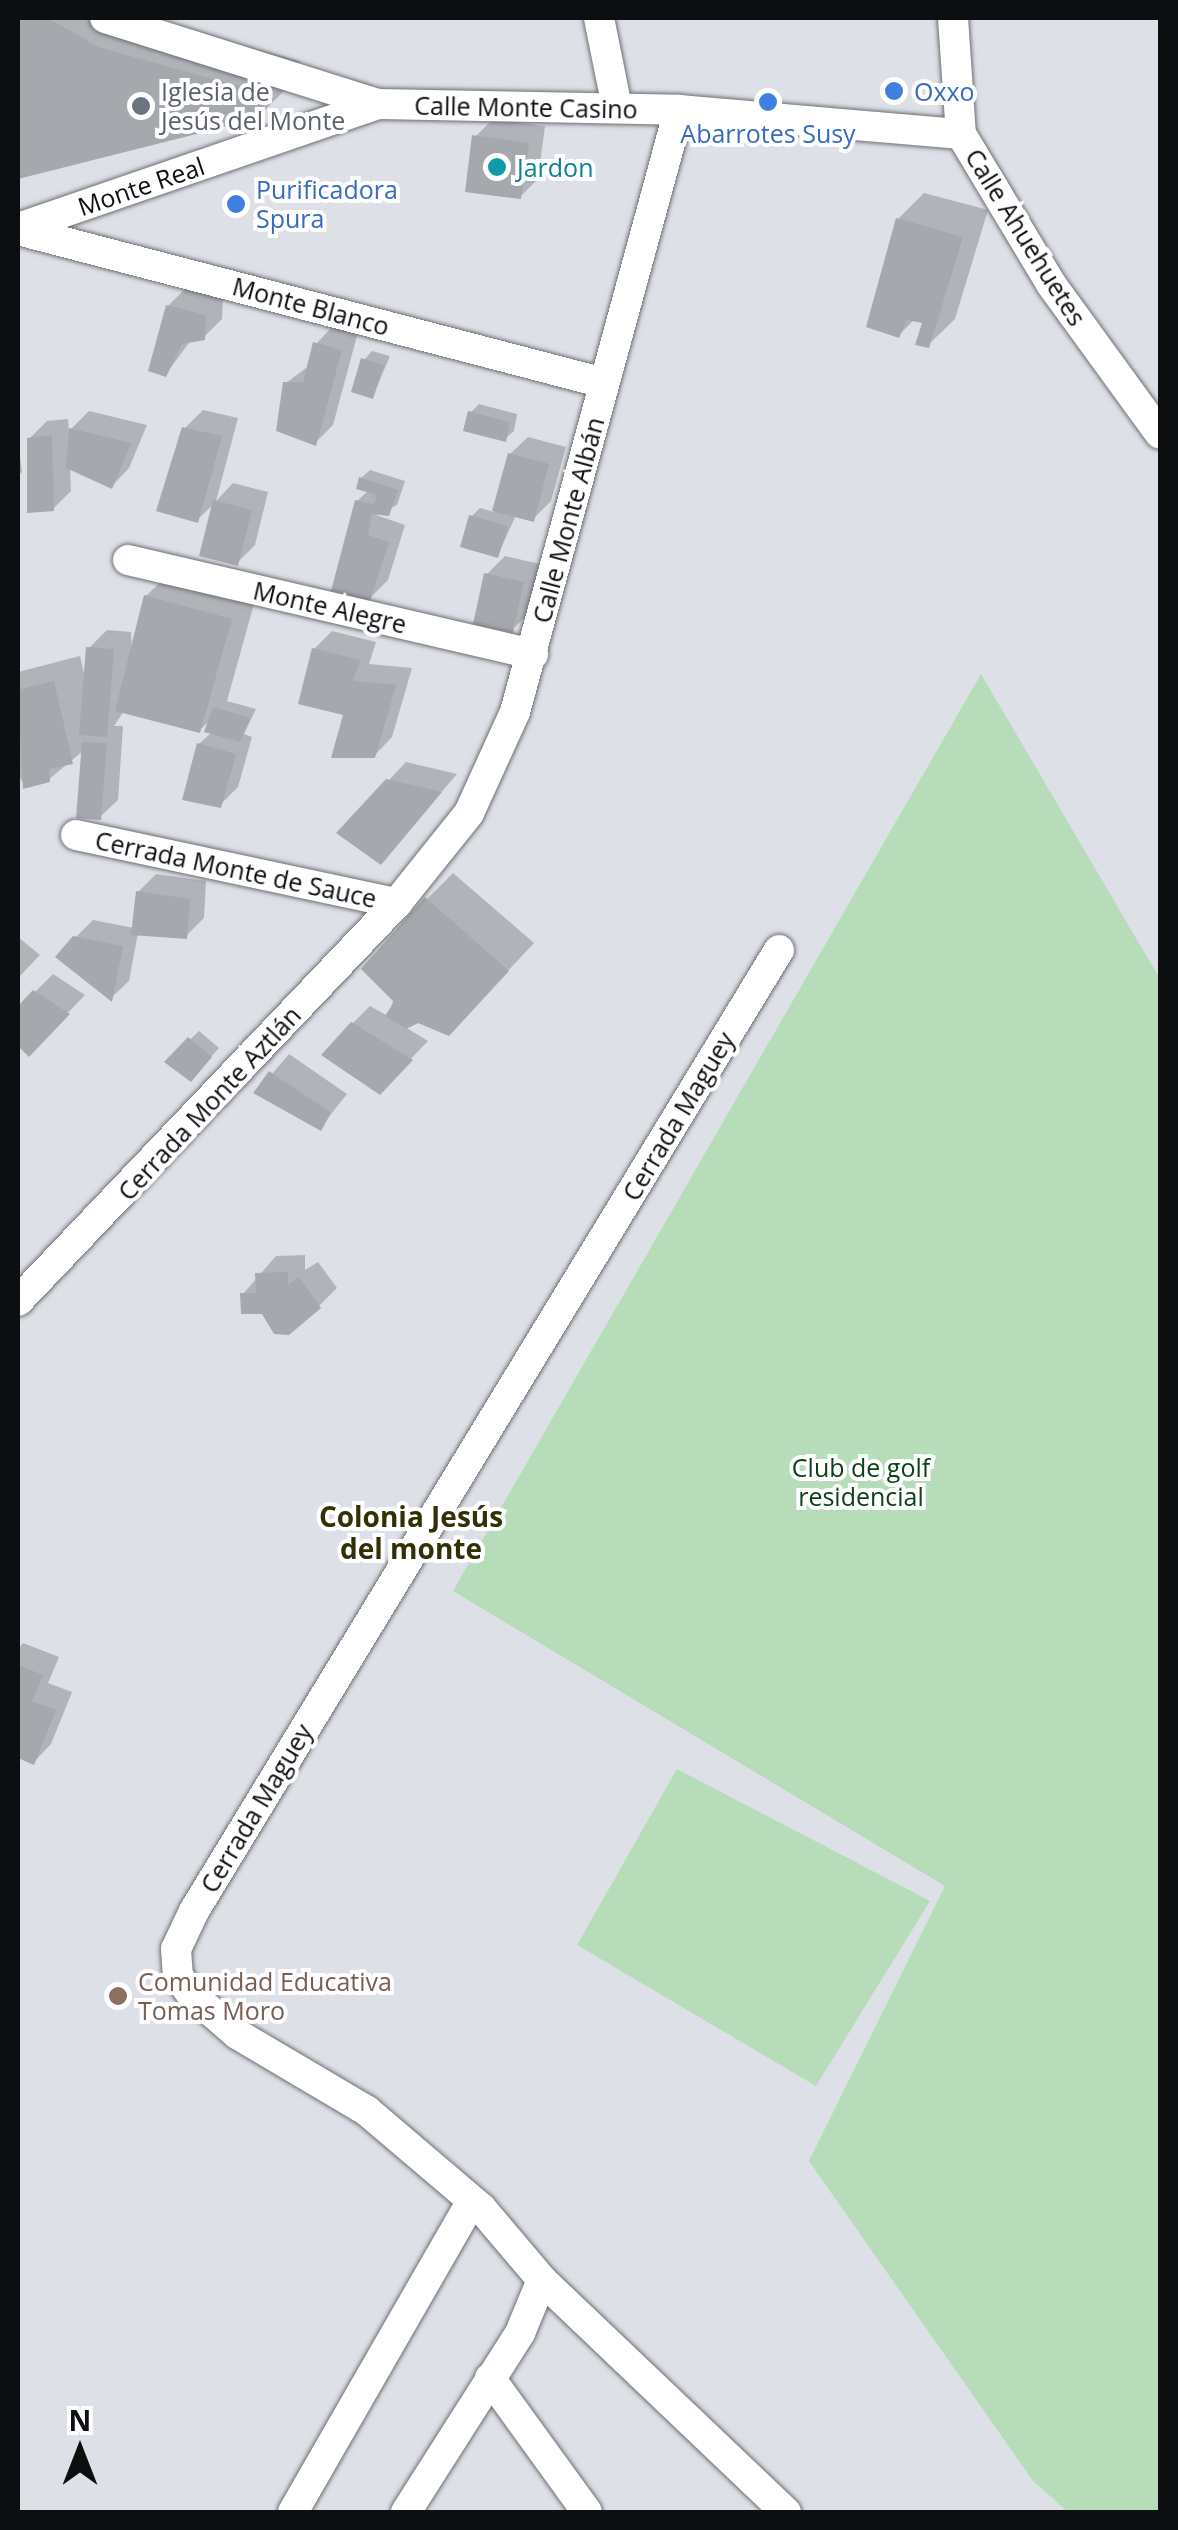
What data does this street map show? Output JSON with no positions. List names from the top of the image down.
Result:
{
  "streets": {
    "street": [
      "Calle Monte Casino",
      "Monte Real",
      "Calle Ahuehuetes",
      "Monte Blanco",
      "Calle Monte Albán",
      "Monte Alegre",
      "Cerrada Monte de Sauce",
      "Cerrada Monte Aztlán",
      "Cerrada Maguey"
    ]
  },
  "crossings": [
    ["Calle Monte Casino", "Monte Real"],
    ["Calle Monte Casino", "Calle Ahuehuetes"],
    ["Calle Monte Casino", "Calle Monte Albán"],
    ["Monte Real", "Monte Blanco"],
    ["Monte Blanco", "Calle Monte Albán"],
    ["Calle Monte Albán", "Monte Alegre"],
    ["Calle Monte Albán", "Cerrada Monte de Sauce"],
    ["Calle Monte Albán", "Cerrada Monte Aztlán"],
    ["Cerrada Monte de Sauce", "Cerrada Monte Aztlán"]
  ],
  "districts": ["Colonia Jesús del monte"],
  "parks": ["Club de golf residencial"],
  "places": [
    "Oxxo",
    "Abarrotes Susy",
    "Iglesia de Jesús del Monte",
    "Jardon",
    "Purificadora Spura",
    "Comunidad Educativa Tomas Moro"
  ],
  "north": "top"
}
